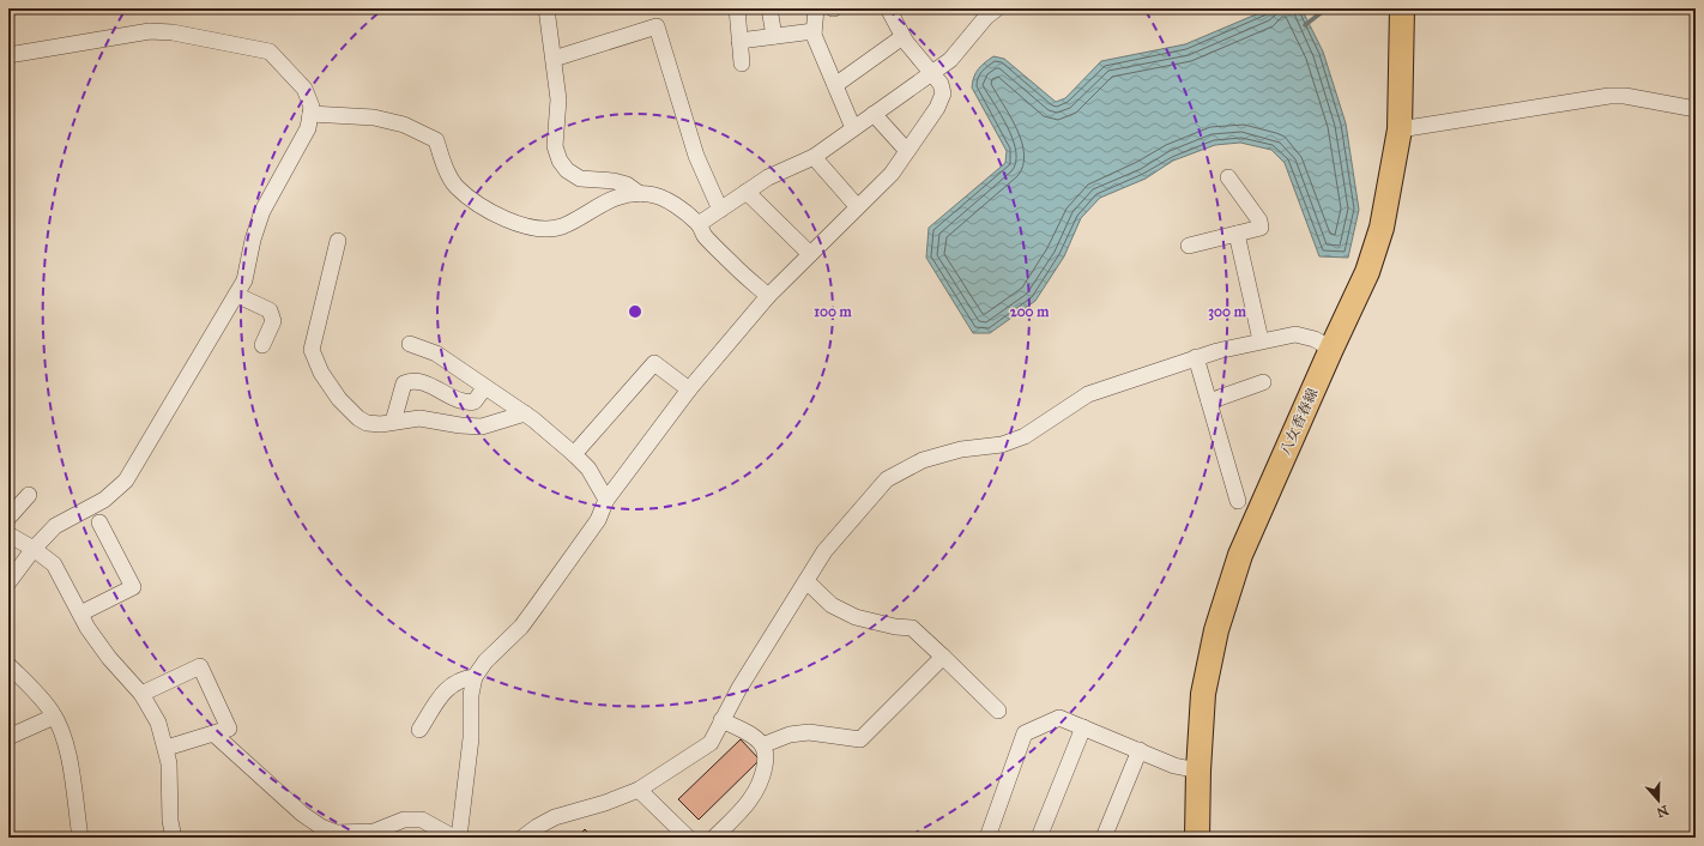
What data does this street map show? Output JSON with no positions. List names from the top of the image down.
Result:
{
  "streets": {
    "main road": ["八女香春線"]
  },
  "north": "bottom",
  "rings": ["100 m", "200 m", "300 m"]
}
